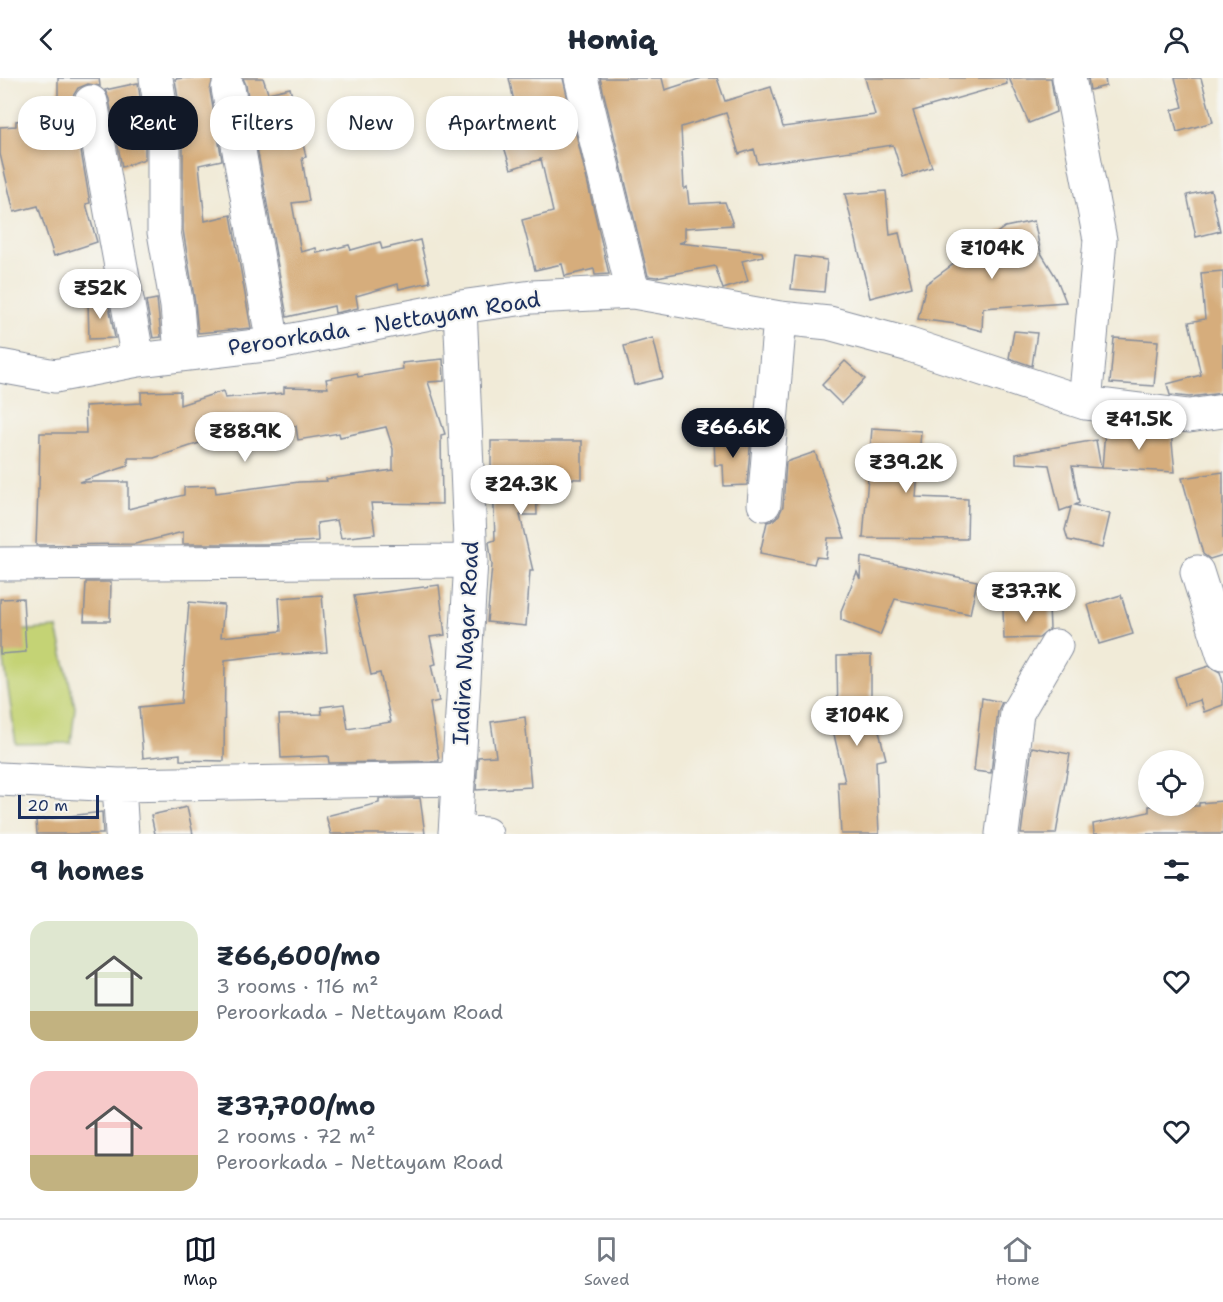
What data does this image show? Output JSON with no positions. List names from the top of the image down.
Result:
{
  "streets": {
    "street": ["Peroorkada - Nettayam Road", "Indira Nagar Road"]
  },
  "crossings": [
    ["Peroorkada - Nettayam Road", "Indira Nagar Road"]
  ],
  "scale_bar": "20 m",
  "page": {
    "header": "Homiq",
    "chip": [
      "Buy",
      "Rent",
      "Filters",
      "New",
      "Apartment"
    ],
    "price": [
      "₹104K",
      "₹52K",
      "₹41.5K",
      "₹66.6K",
      "₹88.9K",
      "₹39.2K",
      "₹24.3K",
      "₹37.7K",
      "₹104K"
    ],
    "scale": "20 m",
    "heading": "9 homes",
    "list": [
      {
        "name": "₹66,600/mo",
        "note": "3 rooms · 116 m² · Peroorkada - Nettayam Road"
      },
      {
        "name": "₹37,700/mo",
        "note": "2 rooms · 72 m² · Peroorkada - Nettayam Road"
      }
    ],
    "tabs": ["Map", "Saved", "Home"]
  }
}
